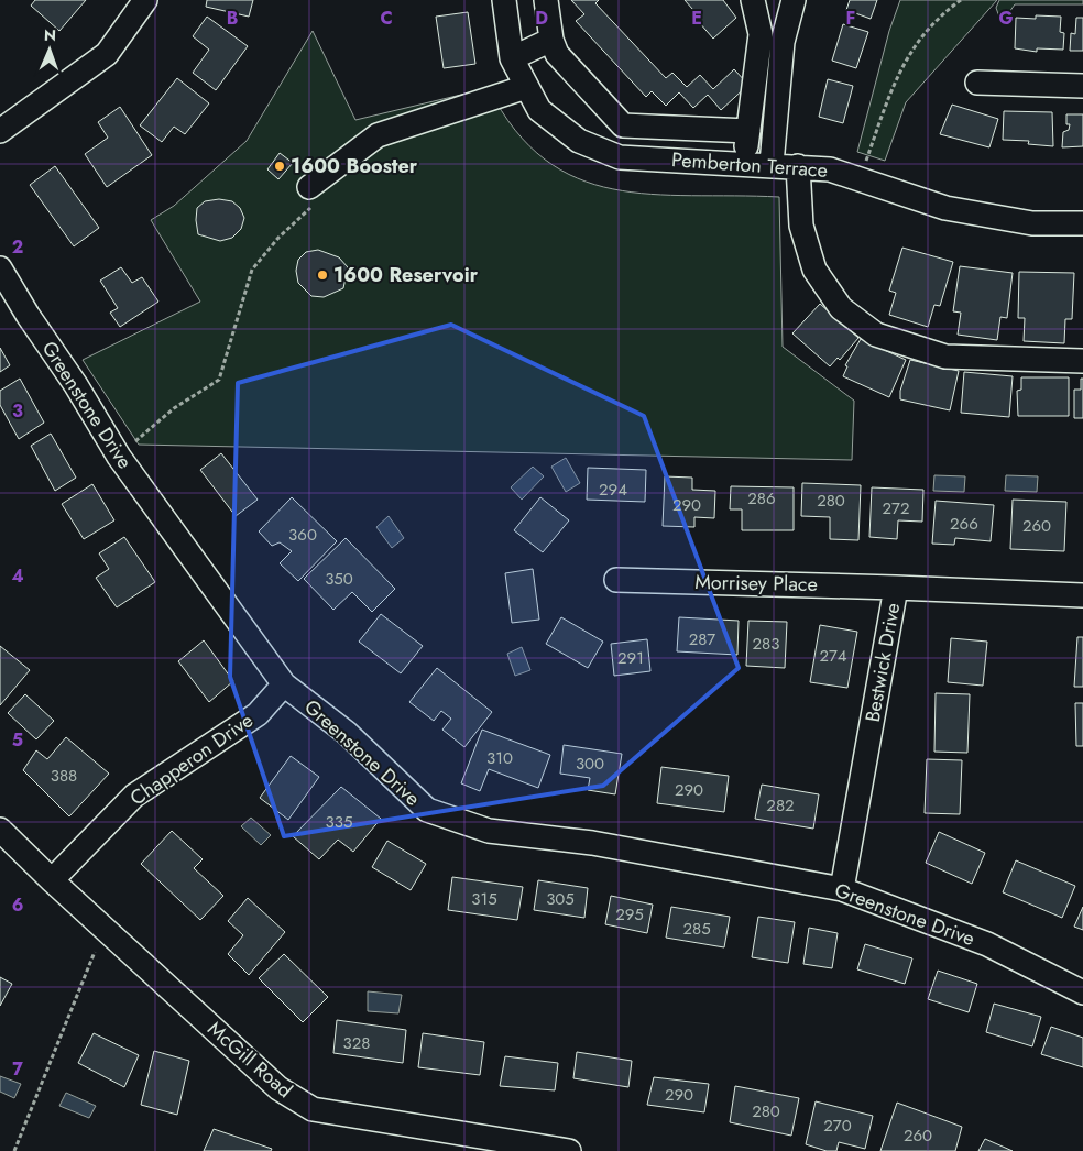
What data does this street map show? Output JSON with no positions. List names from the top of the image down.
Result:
{
  "streets": {
    "street": [
      "Pemberton Terrace",
      "Greenstone Drive",
      "Morrisey Place",
      "Bestwick Drive",
      "Chapperon Drive",
      "McGill Road"
    ]
  },
  "crossings": [
    ["Greenstone Drive", "Bestwick Drive"],
    ["Greenstone Drive", "Chapperon Drive"],
    ["Morrisey Place", "Bestwick Drive"],
    ["Chapperon Drive", "McGill Road"]
  ],
  "places": ["1600 Booster", "1600 Reservoir"],
  "house_numbers": [
    "294",
    "286",
    "280",
    "290",
    "272",
    "266",
    "260",
    "360",
    "350",
    "287",
    "283",
    "274",
    "291",
    "310",
    "300",
    "388",
    "290",
    "282",
    "335",
    "315",
    "305",
    "295",
    "285",
    "328",
    "290",
    "280",
    "270",
    "260"
  ],
  "north": "top",
  "grid": {
    "columns": [
      "B",
      "C",
      "D",
      "E",
      "F",
      "G"
    ],
    "rows": [
      "2",
      "3",
      "4",
      "5",
      "6",
      "7"
    ]
  }
}
